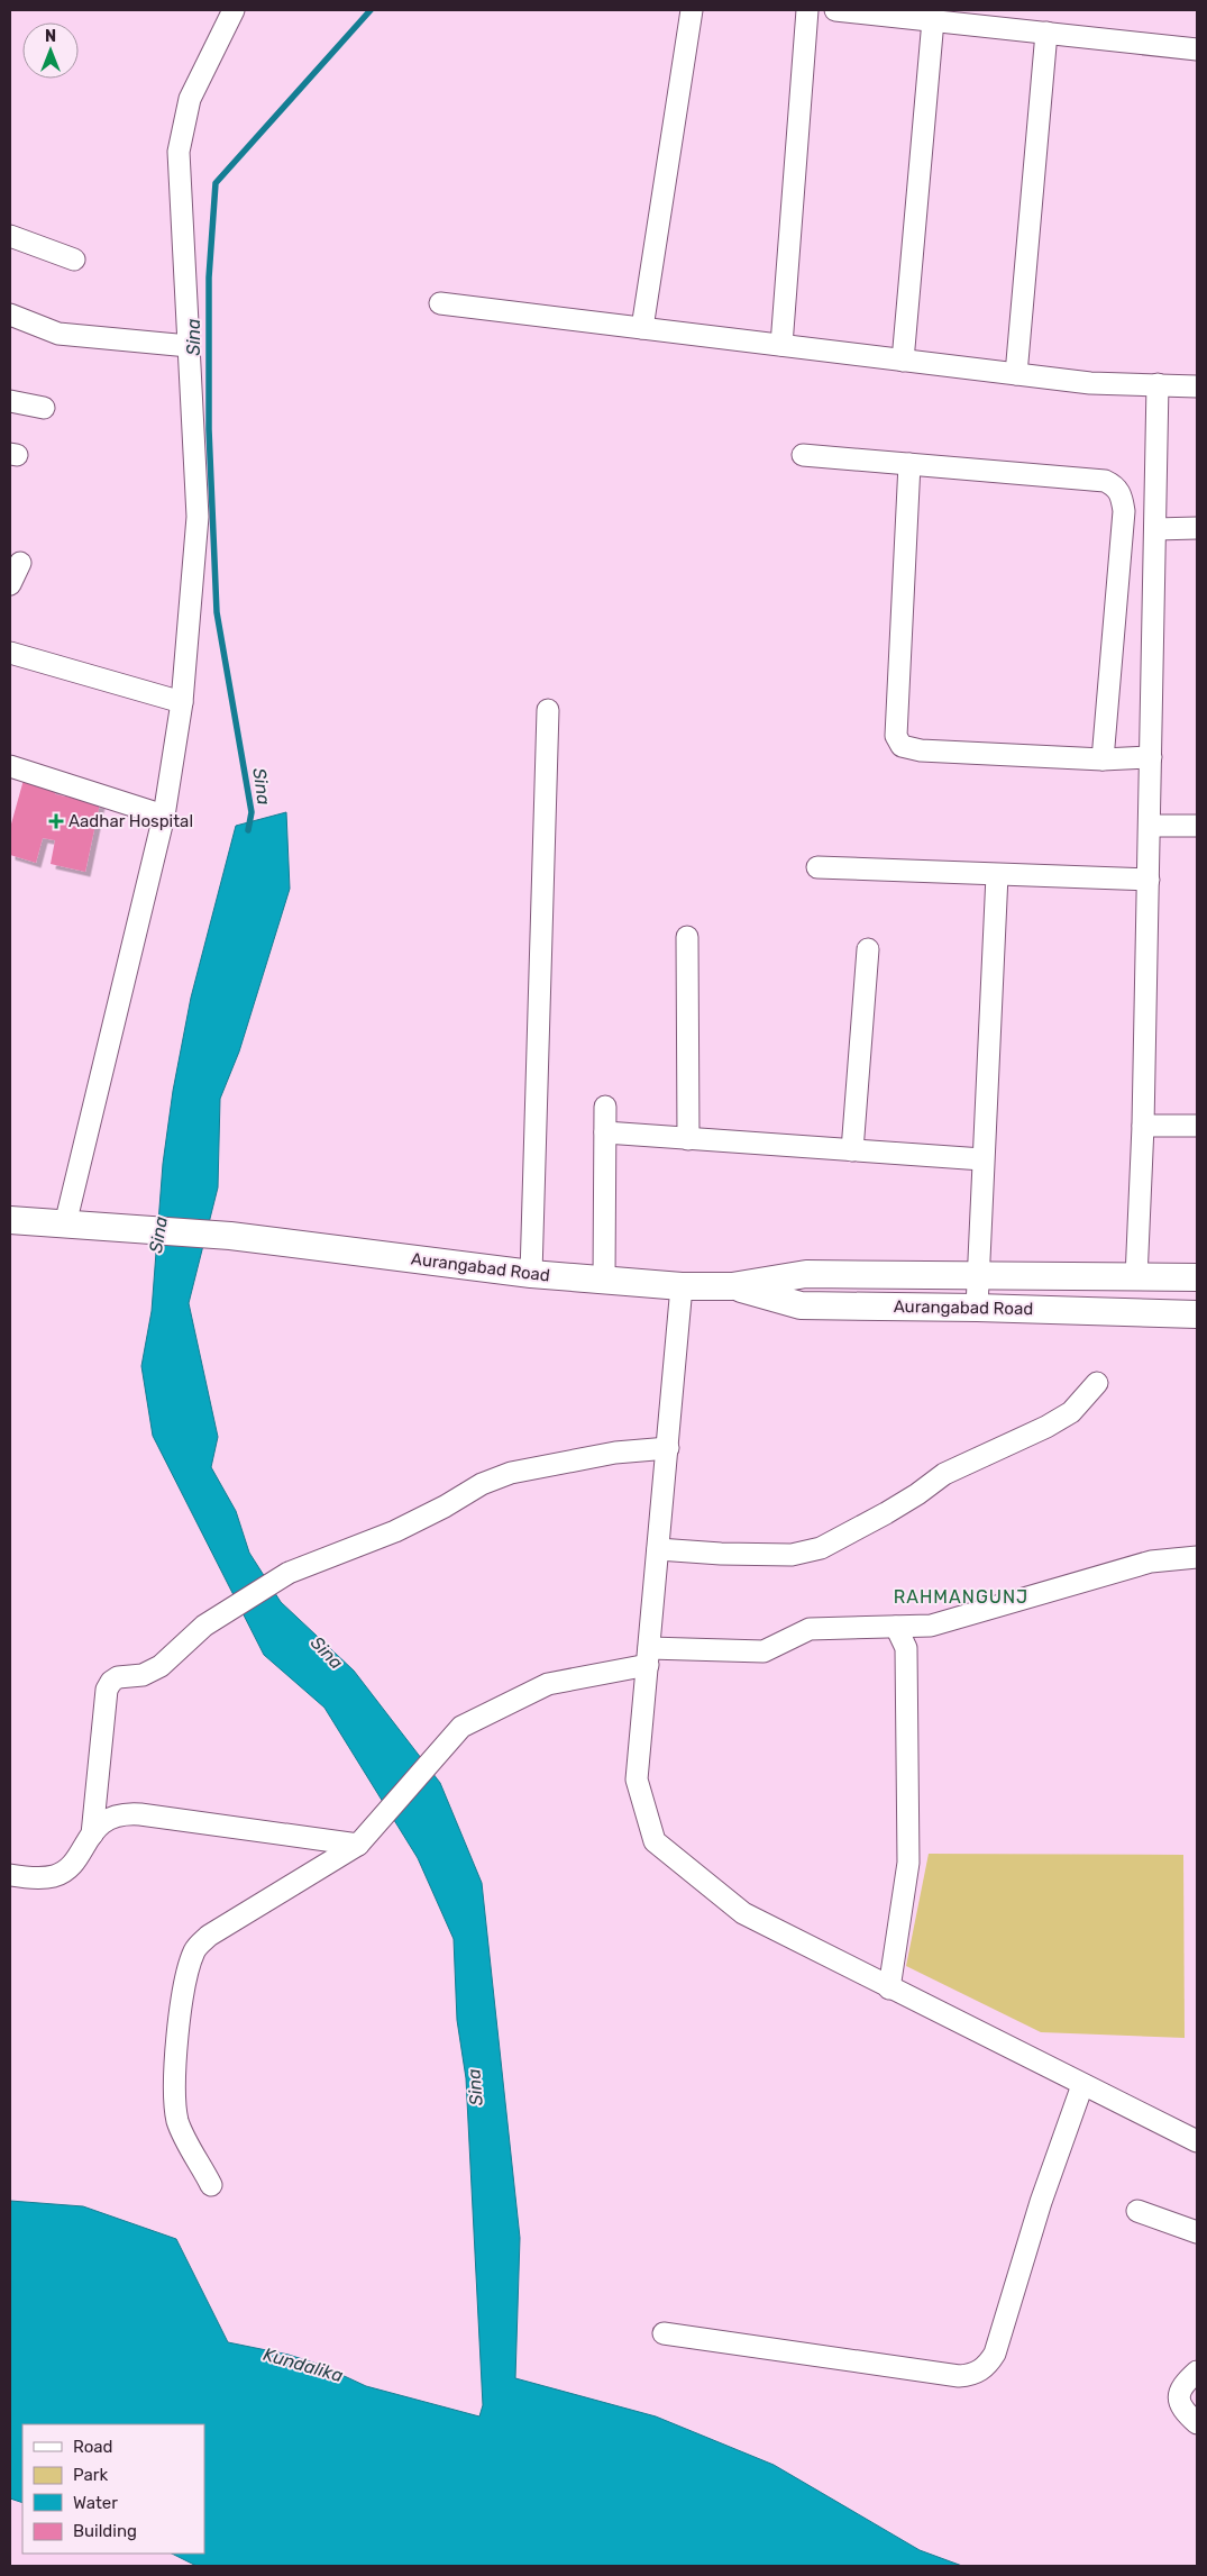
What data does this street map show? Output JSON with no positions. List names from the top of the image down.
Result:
{
  "streets": {
    "main road": ["Aurangabad Road"]
  },
  "districts": ["RAHMANGUNJ"],
  "water": ["Sina", "Kundalika"],
  "places": {
    "health": ["Aadhar Hospital"]
  },
  "legend": [
    "Road",
    "Park",
    "Water",
    "Building"
  ],
  "north": "top"
}
